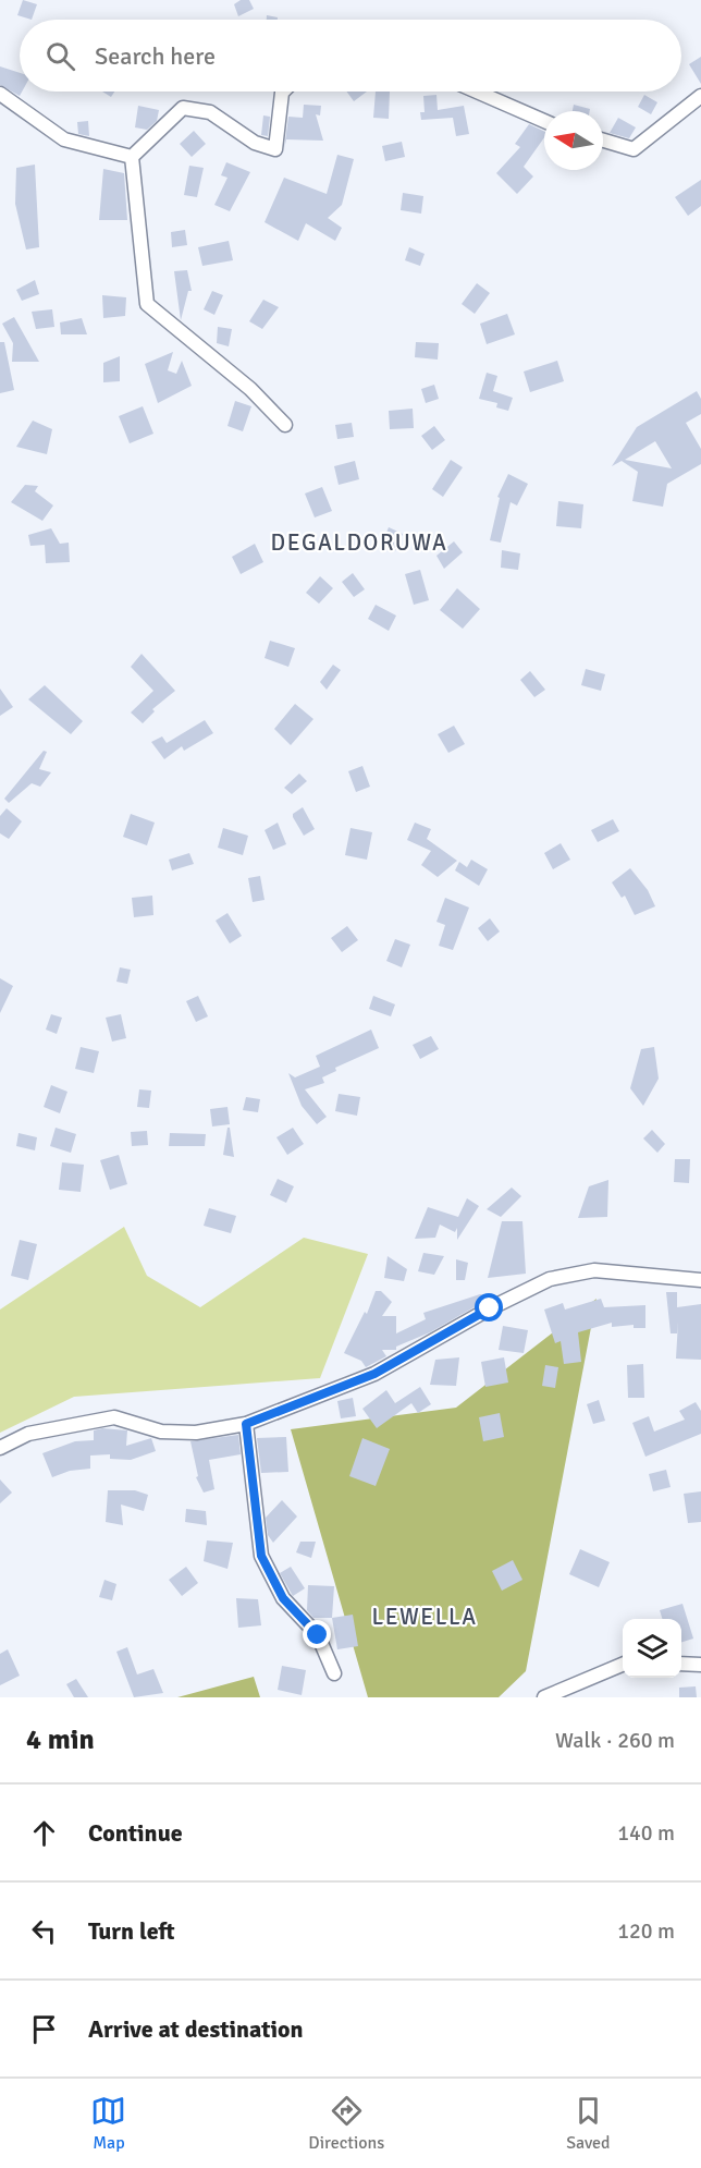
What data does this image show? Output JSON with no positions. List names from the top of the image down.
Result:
{
  "districts": ["DEGALDORUWA", "LEWELLA"],
  "north": "left",
  "page": {
    "search": "Search here",
    "heading": ["4 min", "Walk · 260 m"],
    "list": [
      ["Continue", "140 m"],
      ["Turn left", "120 m"],
      "Arrive at destination"
    ],
    "nav": ["Map", "Directions", "Saved"]
  }
}
